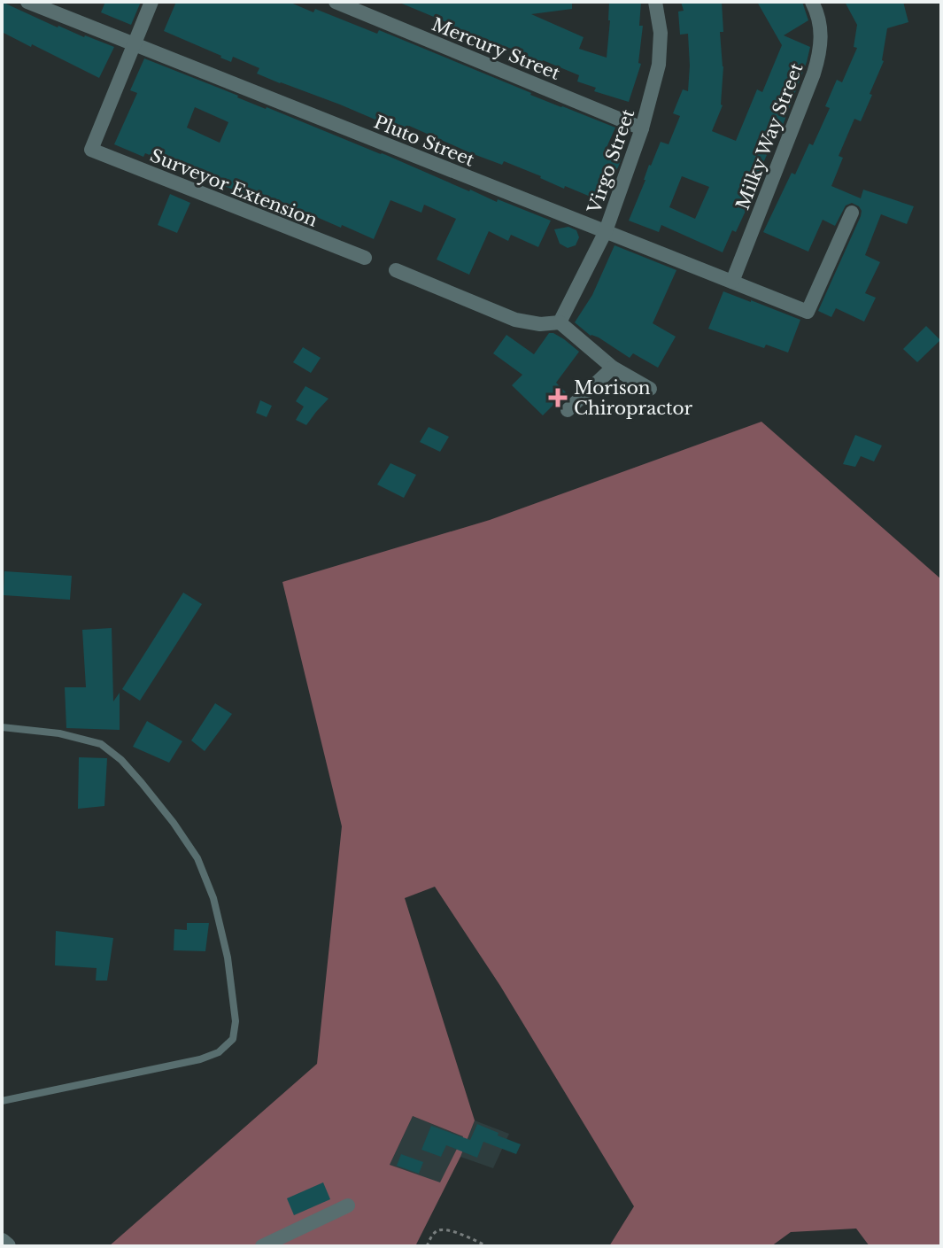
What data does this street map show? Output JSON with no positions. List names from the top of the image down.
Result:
{
  "streets": {
    "street": [
      "Mercury Street",
      "Milky Way Street",
      "Pluto Street",
      "Virgo Street",
      "Surveyor Extension"
    ]
  },
  "crossings": [
    ["Mercury Street", "Virgo Street"],
    ["Milky Way Street", "Pluto Street"],
    ["Pluto Street", "Virgo Street"],
    ["Pluto Street", "Surveyor Extension"]
  ],
  "places": {
    "health": ["Morison Chiropractor"]
  }
}
